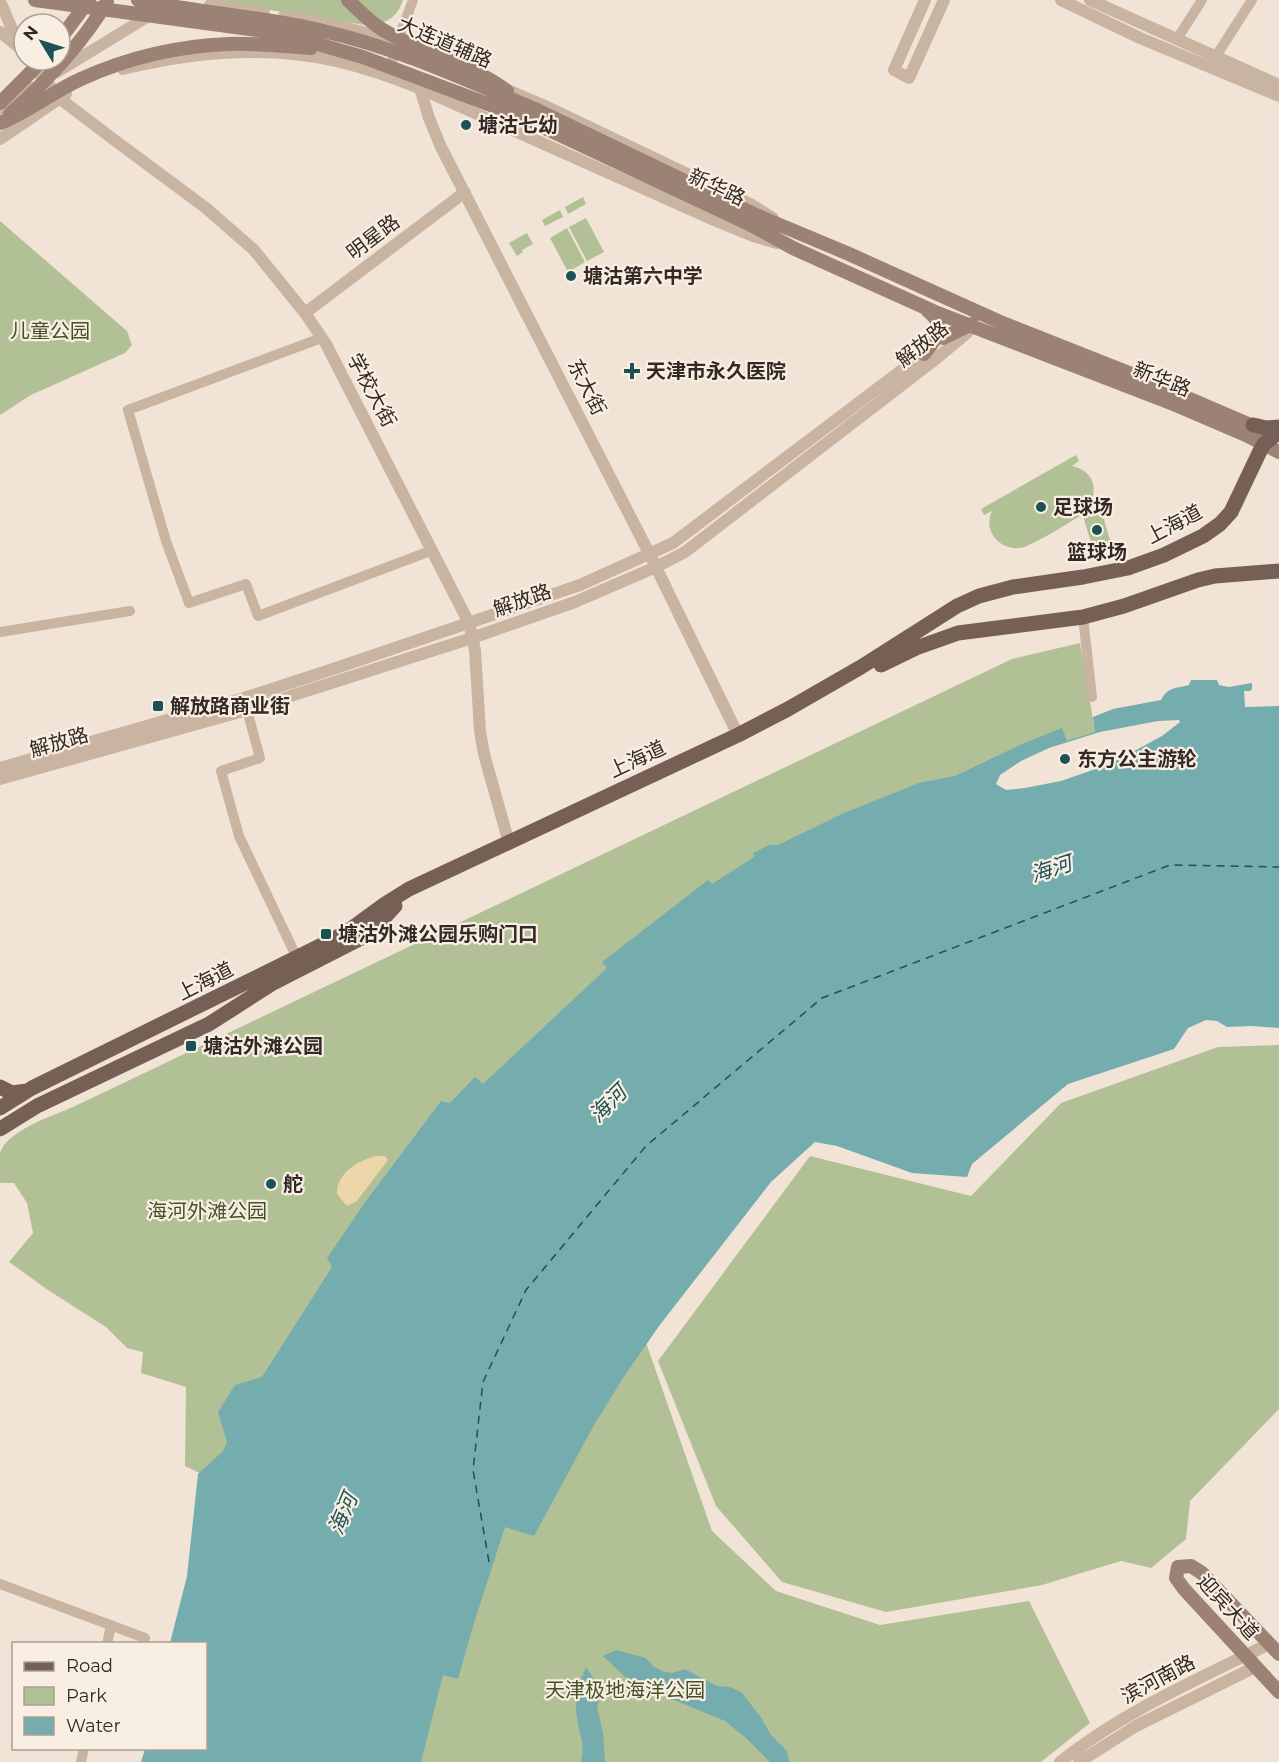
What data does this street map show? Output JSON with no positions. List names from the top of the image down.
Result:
{
  "streets": {
    "main road": [
      "新华路",
      "上海道",
      "迎宾大道",
      "滨河南路"
    ],
    "street": [
      "大连道辅路",
      "明星路",
      "解放路",
      "东大街",
      "学校大街"
    ]
  },
  "crossings": [
    ["大连道辅路", "新华路"],
    ["大连道辅路", "东大街"],
    ["大连道辅路", "学校大街"],
    ["新华路", "上海道"],
    ["明星路", "东大街"],
    ["明星路", "学校大街"],
    ["解放路", "东大街"],
    ["解放路", "学校大街"],
    ["东大街", "上海道"],
    ["学校大街", "上海道"],
    ["迎宾大道", "滨河南路"]
  ],
  "water": ["海河"],
  "parks": ["儿童公园", "海河外滩公园", "天津极地海洋公园"],
  "places": {
    "other": [
      "塘沽七幼",
      "塘沽第六中学",
      "足球场",
      "篮球场",
      "东方公主游轮",
      "舵"
    ],
    "health": ["天津市永久医院"],
    "transit": ["解放路商业街", "塘沽外滩公园乐购门口", "塘沽外滩公园"]
  },
  "legend": ["Road", "Park", "Water"],
  "north": "top left"
}
